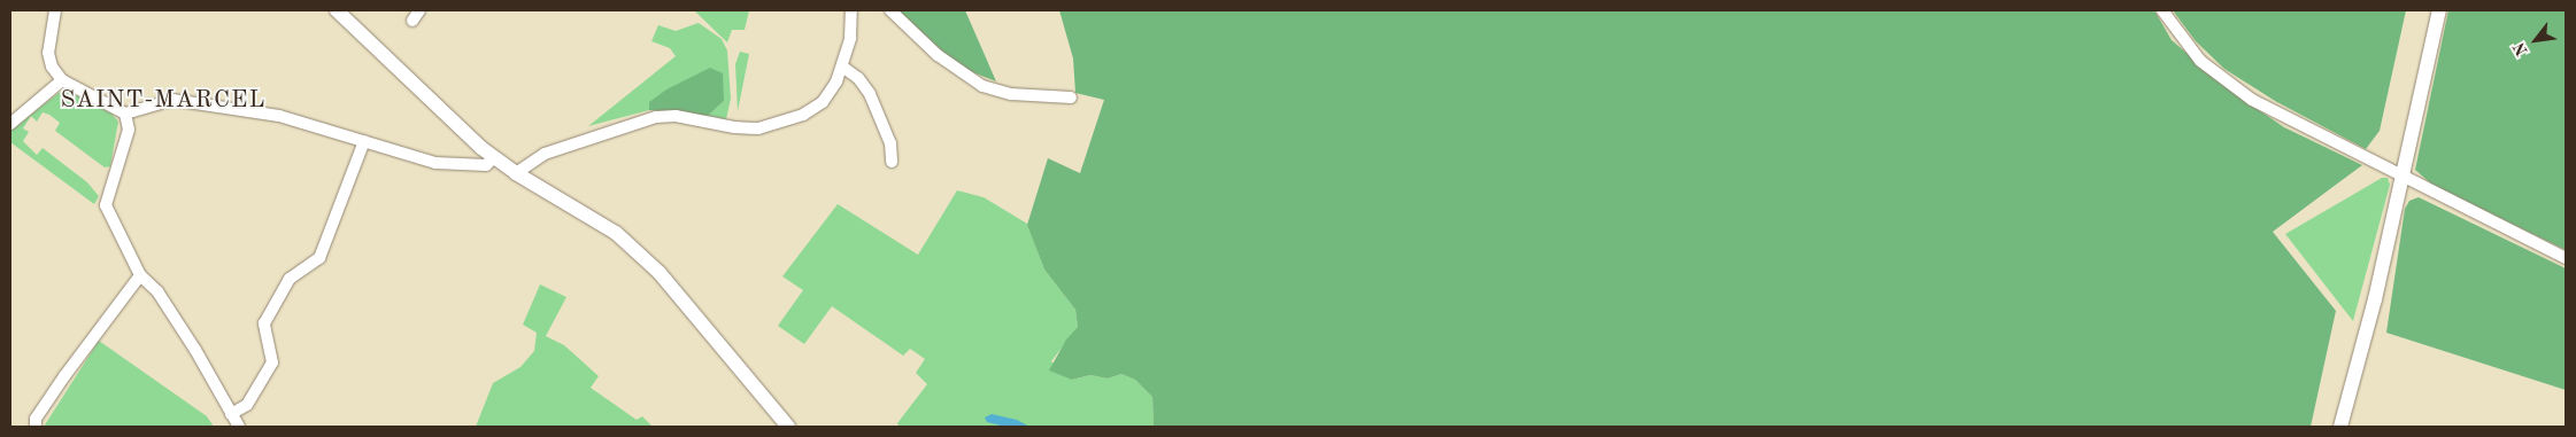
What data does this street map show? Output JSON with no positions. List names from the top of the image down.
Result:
{
  "districts": ["SAINT-MARCEL"],
  "north": "bottom left"
}
